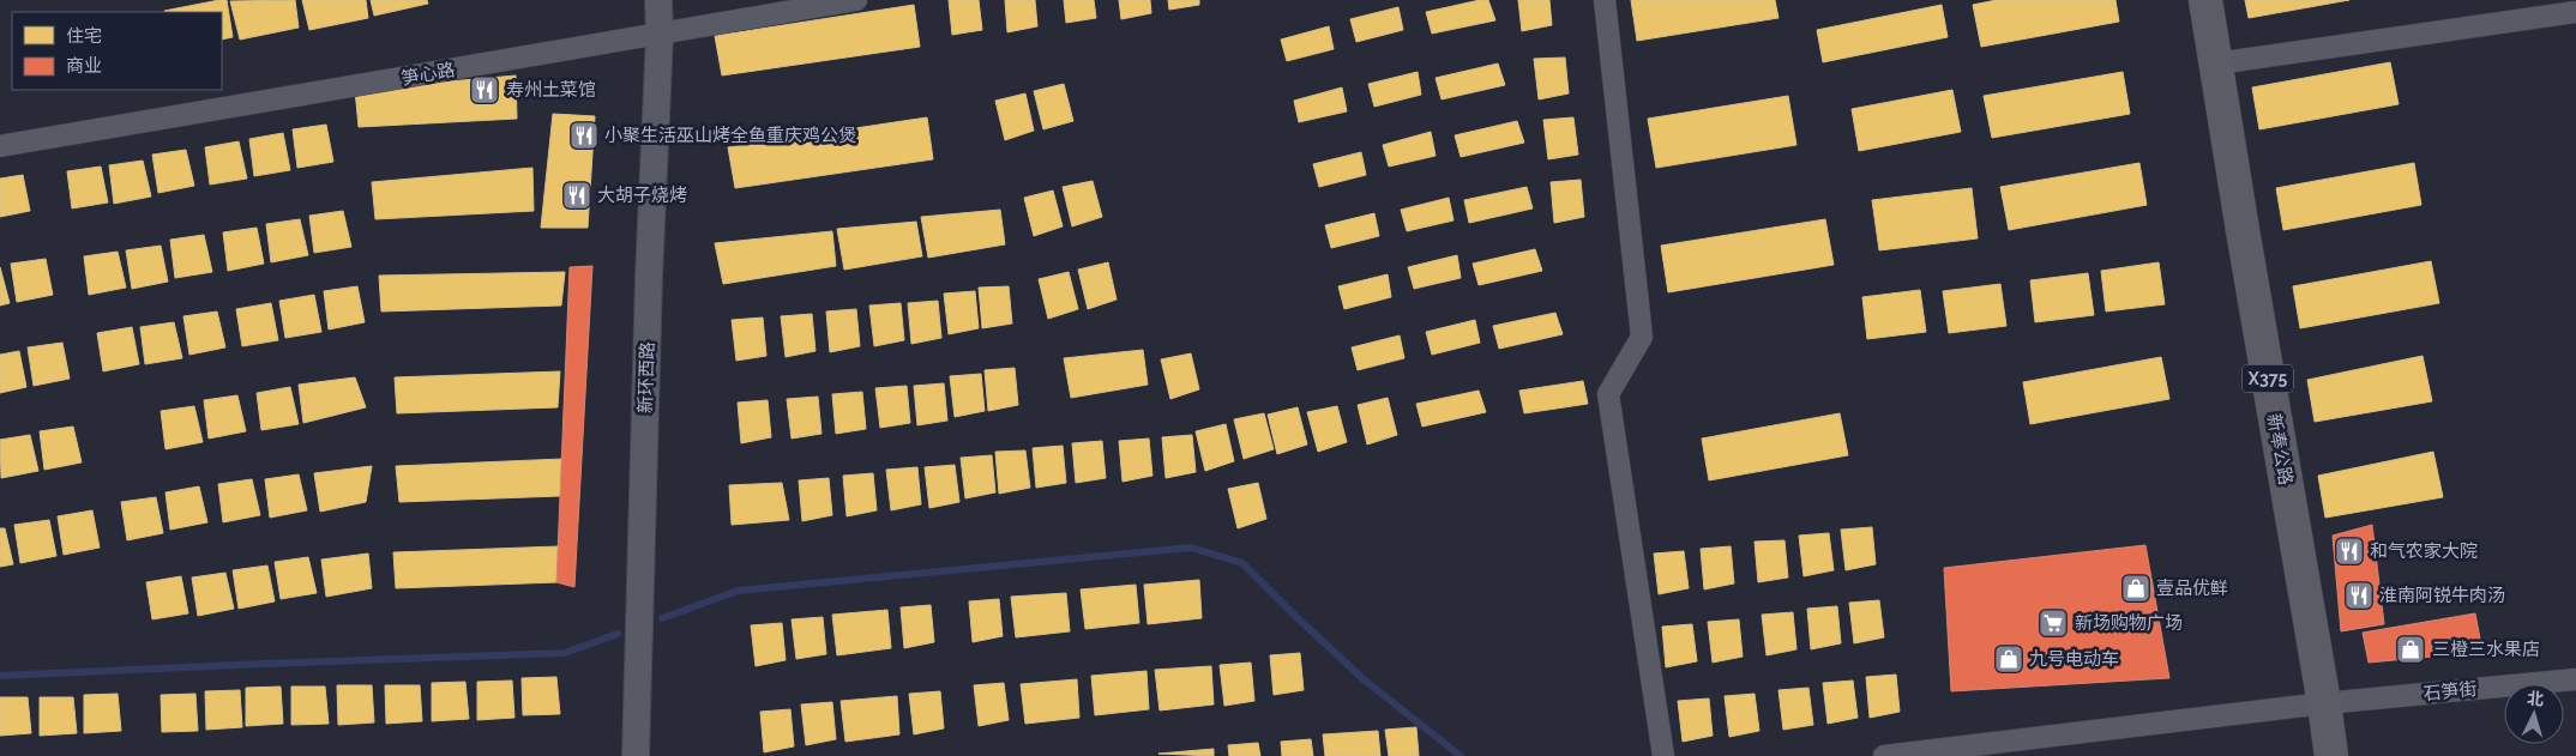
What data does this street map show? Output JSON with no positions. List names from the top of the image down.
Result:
{
  "streets": {
    "main road": ["X375", "新奉公路"],
    "street": ["笋心路", "新环西路", "石笋街"]
  },
  "crossings": [
    ["笋心路", "新环西路"],
    ["新奉公路", "石笋街"]
  ],
  "places": {
    "restaurant": [
      "寿州土菜馆",
      "小聚生活巫山烤全鱼重庆鸡公煲",
      "大胡子烧烤",
      "和气农家大院",
      "淮南阿锐牛肉汤"
    ],
    "shop": ["壹品优鲜", "三橙三水果店", "九号电动车"],
    "supermarket": ["新场购物广场"]
  },
  "legend": ["住宅", "商业"],
  "north": "top"
}
